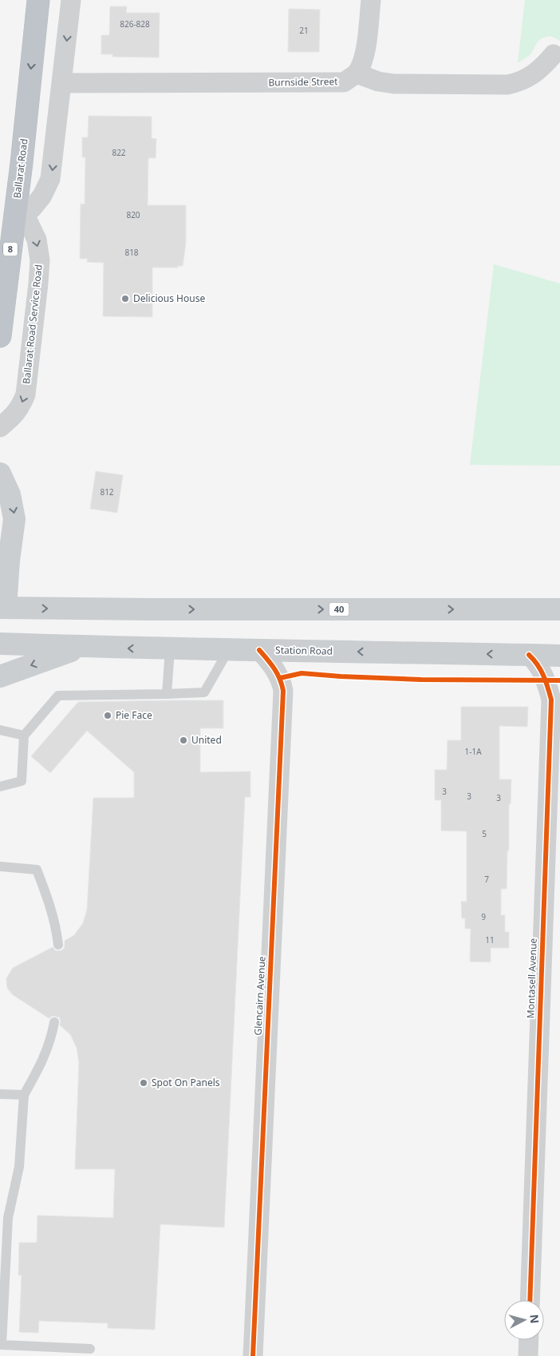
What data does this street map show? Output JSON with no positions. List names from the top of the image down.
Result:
{
  "streets": {
    "highway": ["Ballarat Road", "8"],
    "main road": ["40", "Station Road"],
    "street": [
      "Burnside Street",
      "Ballarat Road Service Road",
      "Montasell Avenue",
      "Glencairn Avenue"
    ]
  },
  "crossings": [
    ["Ballarat Road", "Ballarat Road Service Road"],
    ["Station Road", "Montasell Avenue"],
    ["Station Road", "Glencairn Avenue"]
  ],
  "one_way": ["Ballarat Road", "Ballarat Road Service Road"],
  "places": [
    "Delicious House",
    "Pie Face",
    "United",
    "Spot On Panels"
  ],
  "house_numbers": [
    "826-828",
    "21",
    "822",
    "820",
    "818",
    "812",
    "1-1A",
    "3",
    "3",
    "3",
    "5",
    "7",
    "9",
    "11"
  ],
  "north": "right"
}
